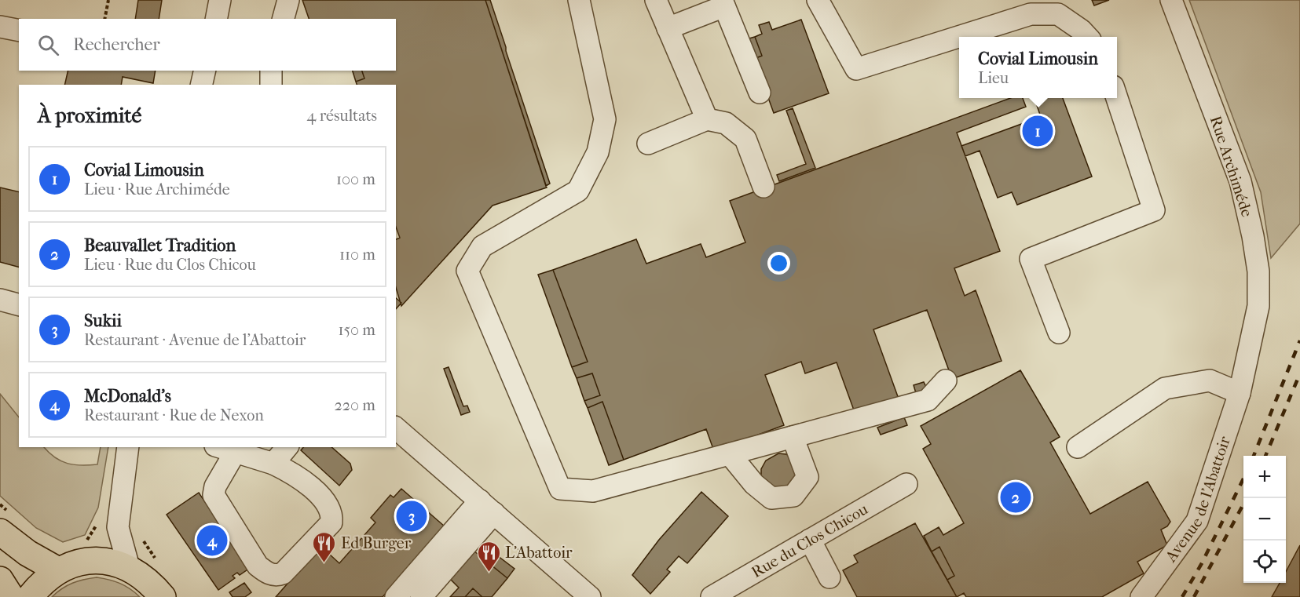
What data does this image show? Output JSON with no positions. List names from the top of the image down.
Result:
{
  "streets": {
    "street": ["Rue Archiméde", "Avenue de l'Abattoir", "Rue du Clos Chicou"]
  },
  "crossings": [
    ["Rue Archiméde", "Avenue de l'Abattoir"]
  ],
  "places": {
    "restaurant": ["Ed Burger", "L'Abattoir"]
  },
  "page": {
    "search": "Rechercher",
    "popup": ["Covial Limousin", "Lieu"],
    "heading": ["À proximité", "4 résultats"],
    "pins": [
      "1",
      "2",
      "3",
      "4"
    ],
    "list": [
      {
        "mark": "1",
        "name": "Covial Limousin",
        "note": "Lieu · Rue Archiméde",
        "value": "100 m"
      },
      {
        "mark": "2",
        "name": "Beauvallet Tradition",
        "note": "Lieu · Rue du Clos Chicou",
        "value": "110 m"
      },
      {
        "mark": "3",
        "name": "Sukii",
        "note": "Restaurant · Avenue de l'Abattoir",
        "value": "150 m"
      },
      {
        "mark": "4",
        "name": "McDonald's",
        "note": "Restaurant · Rue de Nexon",
        "value": "220 m"
      }
    ],
    "map_buttons": ["+", "−"]
  }
}
